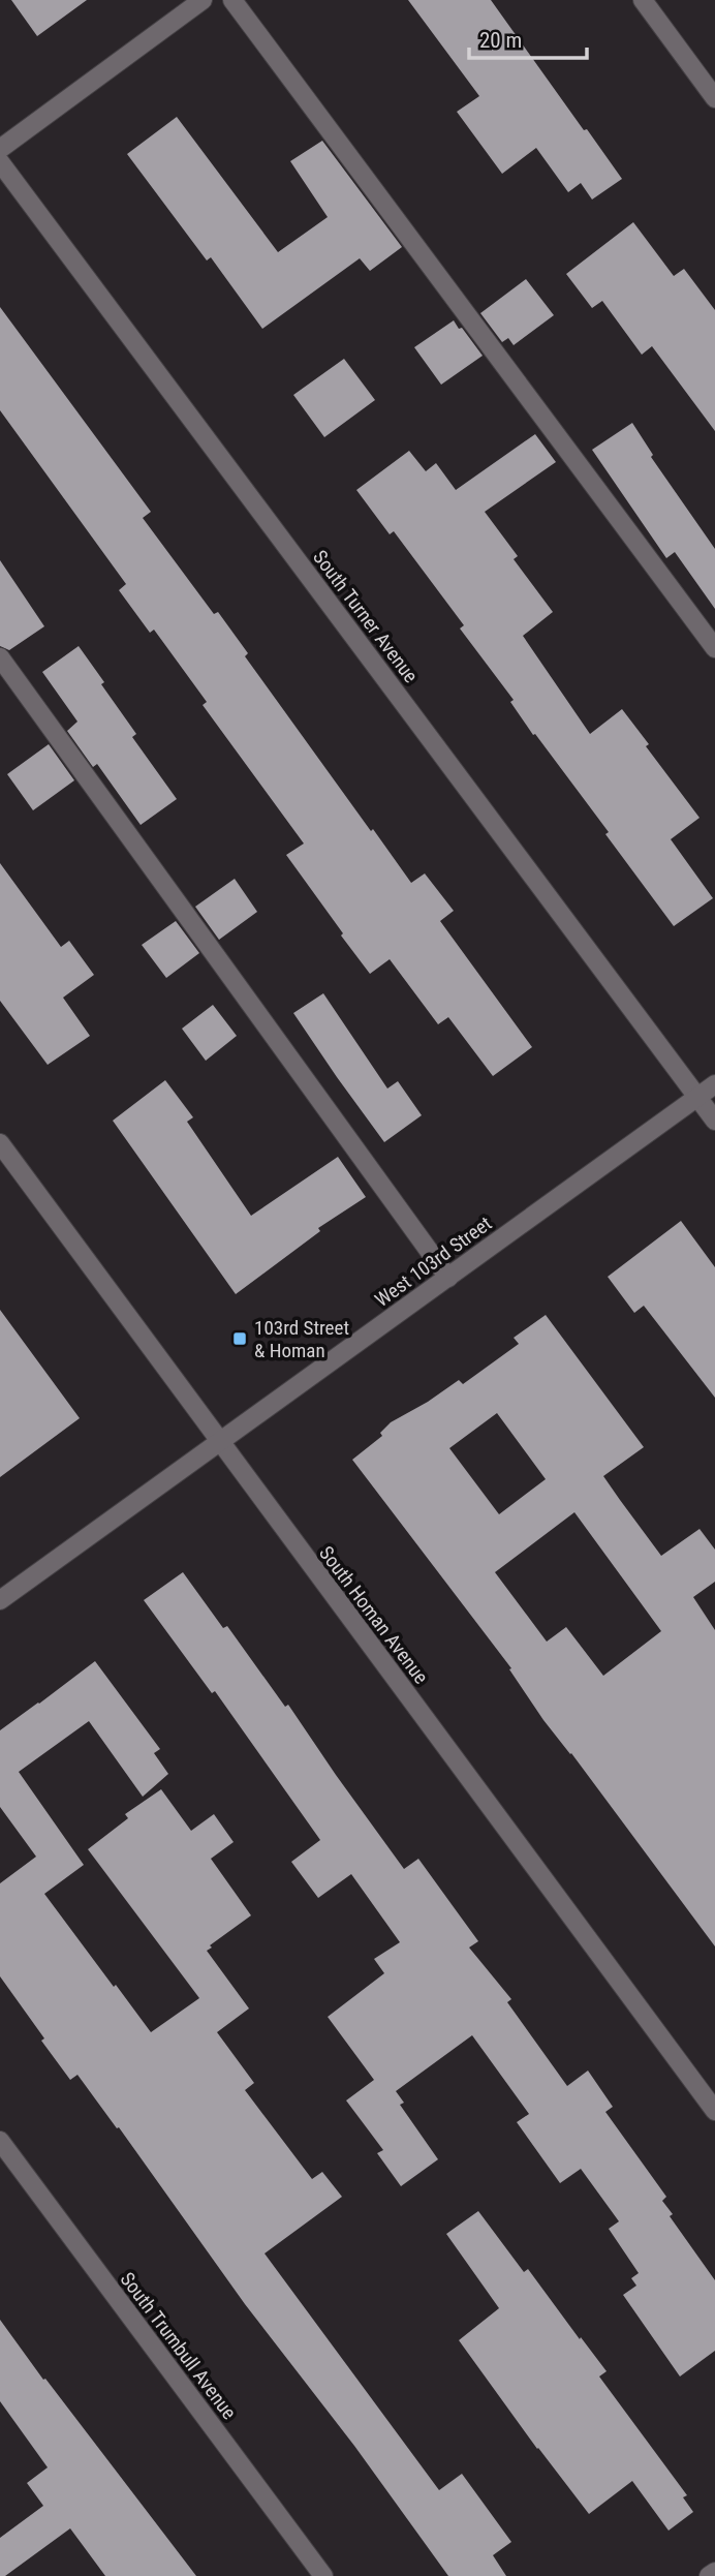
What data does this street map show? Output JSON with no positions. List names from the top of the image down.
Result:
{
  "streets": {
    "street": [
      "South Turner Avenue",
      "West 103rd Street",
      "South Homan Avenue",
      "South Trumbull Avenue"
    ]
  },
  "crossings": [
    ["South Turner Avenue", "West 103rd Street"],
    ["West 103rd Street", "South Homan Avenue"]
  ],
  "places": {
    "transit": ["103rd Street & Homan"]
  },
  "scale_bar": "20 m"
}
